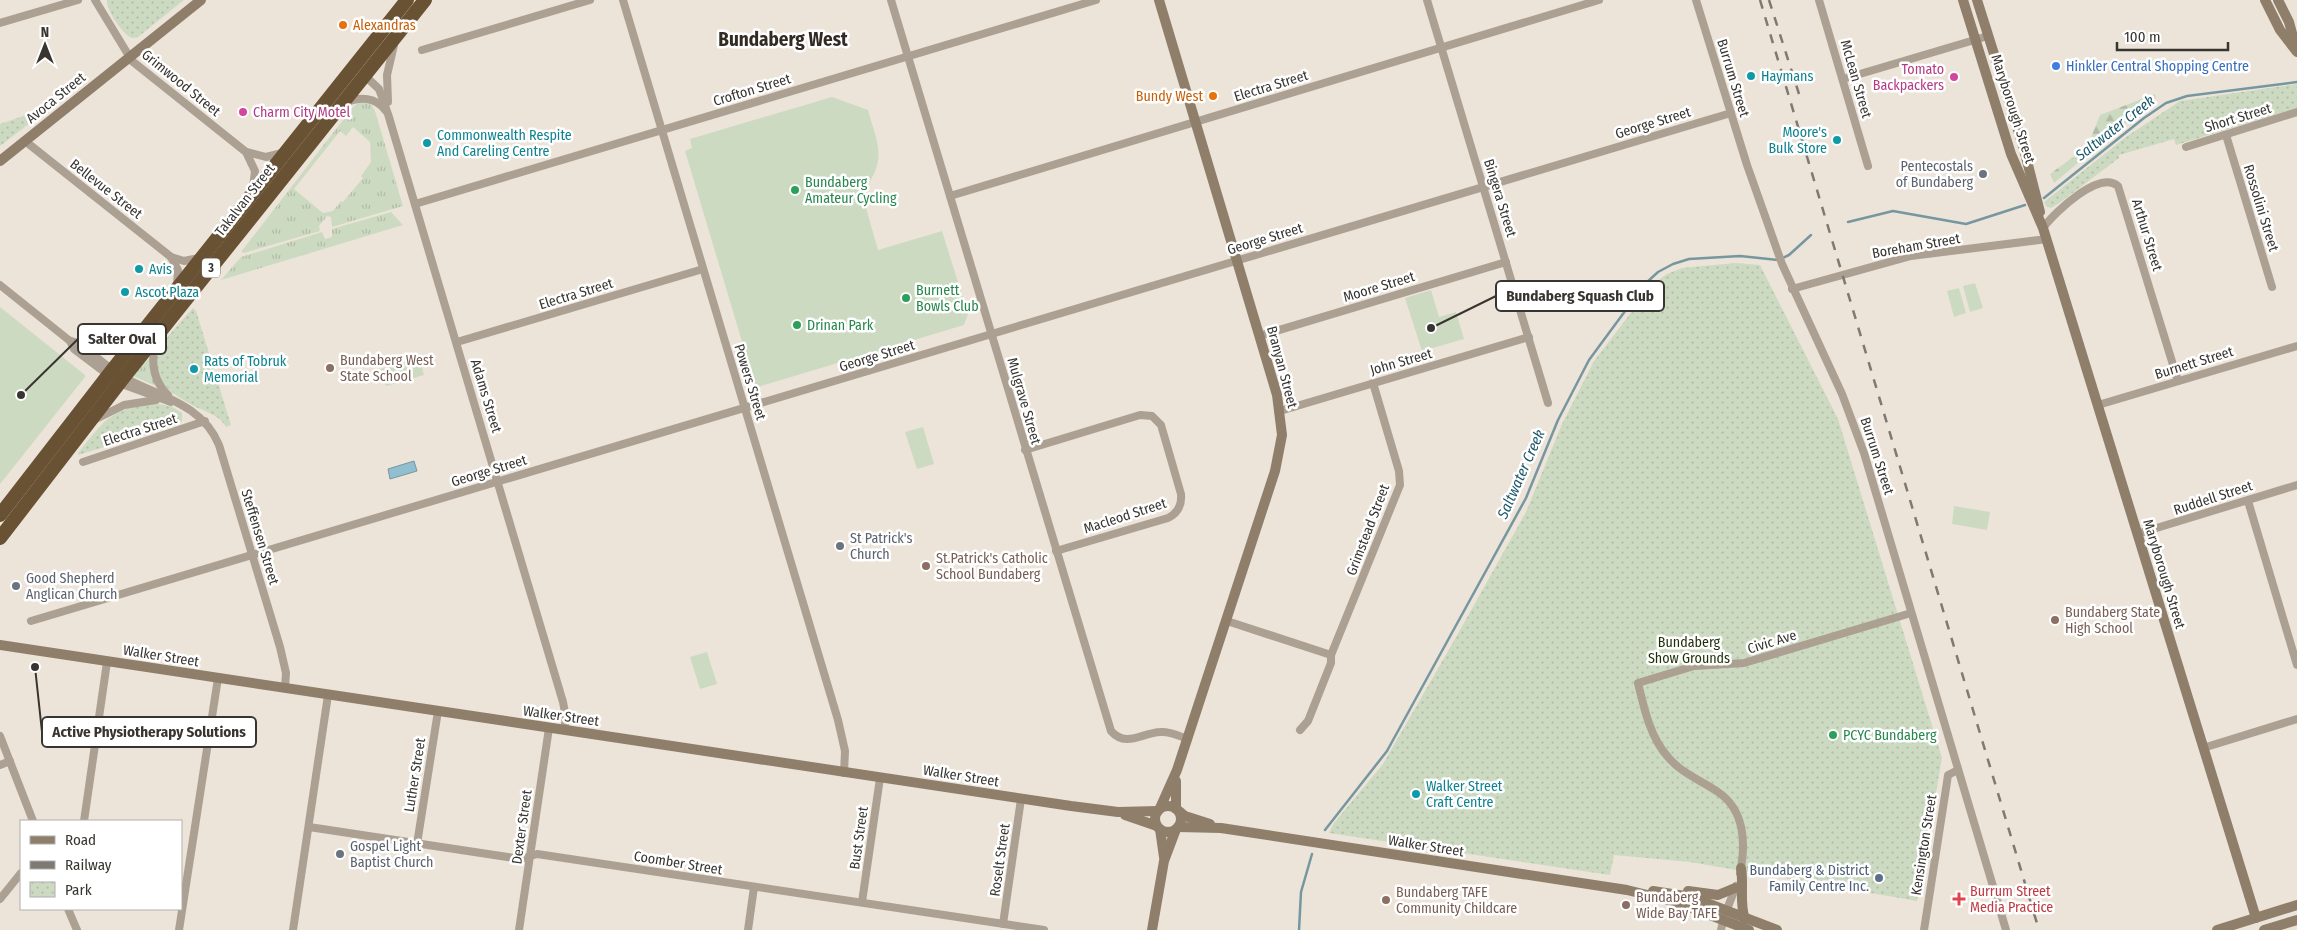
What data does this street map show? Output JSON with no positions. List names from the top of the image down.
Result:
{
  "streets": {
    "highway": ["Takalvan Street", "3"],
    "street": [
      "Burrum Street",
      "McLean Street",
      "Grimwood Street",
      "Electra Street",
      "Crofton Street",
      "Avoca Street",
      "Maryborough Street",
      "Short Street",
      "George Street",
      "Bellevue Street",
      "Bingera Street",
      "Rossolini Street",
      "Arthur Street",
      "Boreham Street",
      "Moore Street",
      "John Street",
      "Burnett Street",
      "Branyan Street",
      "Powers Street",
      "Adams Street",
      "Mulgrave Street",
      "Ruddell Street",
      "Macleod Street",
      "Grimstead Street",
      "Steffensen Street",
      "Civic Ave",
      "Walker Street",
      "Luther Street",
      "Dexter Street",
      "Bust Street",
      "Kensington Street",
      "Roselt Street",
      "Coomber Street"
    ]
  },
  "crossings": [
    ["Burrum Street", "George Street"],
    ["Burrum Street", "Boreham Street"],
    ["Burrum Street", "Civic Ave"],
    ["Burrum Street", "Kensington Street"],
    ["Grimwood Street", "Avoca Street"],
    ["Electra Street", "Bingera Street"],
    ["Electra Street", "Branyan Street"],
    ["Electra Street", "Powers Street"],
    ["Electra Street", "Adams Street"],
    ["Electra Street", "Mulgrave Street"],
    ["Electra Street", "Steffensen Street"],
    ["Crofton Street", "Powers Street"],
    ["Crofton Street", "Adams Street"],
    ["Crofton Street", "Mulgrave Street"],
    ["Avoca Street", "Bellevue Street"],
    ["Maryborough Street", "Arthur Street"],
    ["Maryborough Street", "Boreham Street"],
    ["Maryborough Street", "Burnett Street"],
    ["Maryborough Street", "Ruddell Street"],
    ["Short Street", "Rossolini Street"],
    ["George Street", "Bingera Street"],
    ["George Street", "Branyan Street"],
    ["George Street", "Powers Street"],
    ["George Street", "Adams Street"],
    ["George Street", "Mulgrave Street"],
    ["George Street", "Steffensen Street"],
    ["Bingera Street", "Moore Street"],
    ["Bingera Street", "John Street"],
    ["Takalvan Street", "Adams Street"],
    ["Takalvan Street", "Steffensen Street"],
    ["Arthur Street", "Burnett Street"],
    ["Moore Street", "Branyan Street"],
    ["John Street", "Branyan Street"],
    ["John Street", "Grimstead Street"],
    ["Branyan Street", "Mulgrave Street"],
    ["Branyan Street", "Walker Street"],
    ["Powers Street", "Walker Street"],
    ["Adams Street", "Walker Street"],
    ["Mulgrave Street", "Macleod Street"],
    ["Steffensen Street", "Walker Street"],
    ["Walker Street", "Luther Street"],
    ["Walker Street", "Dexter Street"],
    ["Walker Street", "Bust Street"],
    ["Walker Street", "Roselt Street"],
    ["Luther Street", "Coomber Street"],
    ["Dexter Street", "Coomber Street"],
    ["Bust Street", "Coomber Street"],
    ["Roselt Street", "Coomber Street"]
  ],
  "districts": ["Bundaberg West"],
  "water": ["Saltwater Creek"],
  "parks": ["Bundaberg Show Grounds"],
  "places": {
    "other": [
      "Alexandras",
      "Hinkler Central Shopping Centre",
      "Haymans",
      "Tomato Backpackers",
      "Bundy West",
      "Charm City Motel",
      "Moore's Bulk Store",
      "Commonwealth Respite And Careling Centre",
      "Pentecostals of Bundaberg",
      "Bundaberg Amateur Cycling",
      "Avis",
      "Ascot Plaza",
      "Burnett Bowls Club",
      "Drinan Park",
      "Bundaberg Squash Club",
      "Bundaberg West State School",
      "Rats of Tobruk Memorial",
      "Salter Oval",
      "St Patrick's Church",
      "St.Patrick's Catholic School Bundaberg",
      "Good Shepherd Anglican Church",
      "Bundaberg State High School",
      "Active Physiotherapy Solutions",
      "PCYC Bundaberg",
      "Walker Street Craft Centre",
      "Gospel Light Baptist Church",
      "Bundaberg & District Family Centre Inc.",
      "Bundaberg TAFE Community Childcare",
      "Bundaberg Wide Bay TAFE"
    ],
    "health": ["Burrum Street Media Practice"]
  },
  "legend": ["Road", "Railway", "Park"],
  "scale_bar": "100 m",
  "north": "top"
}
